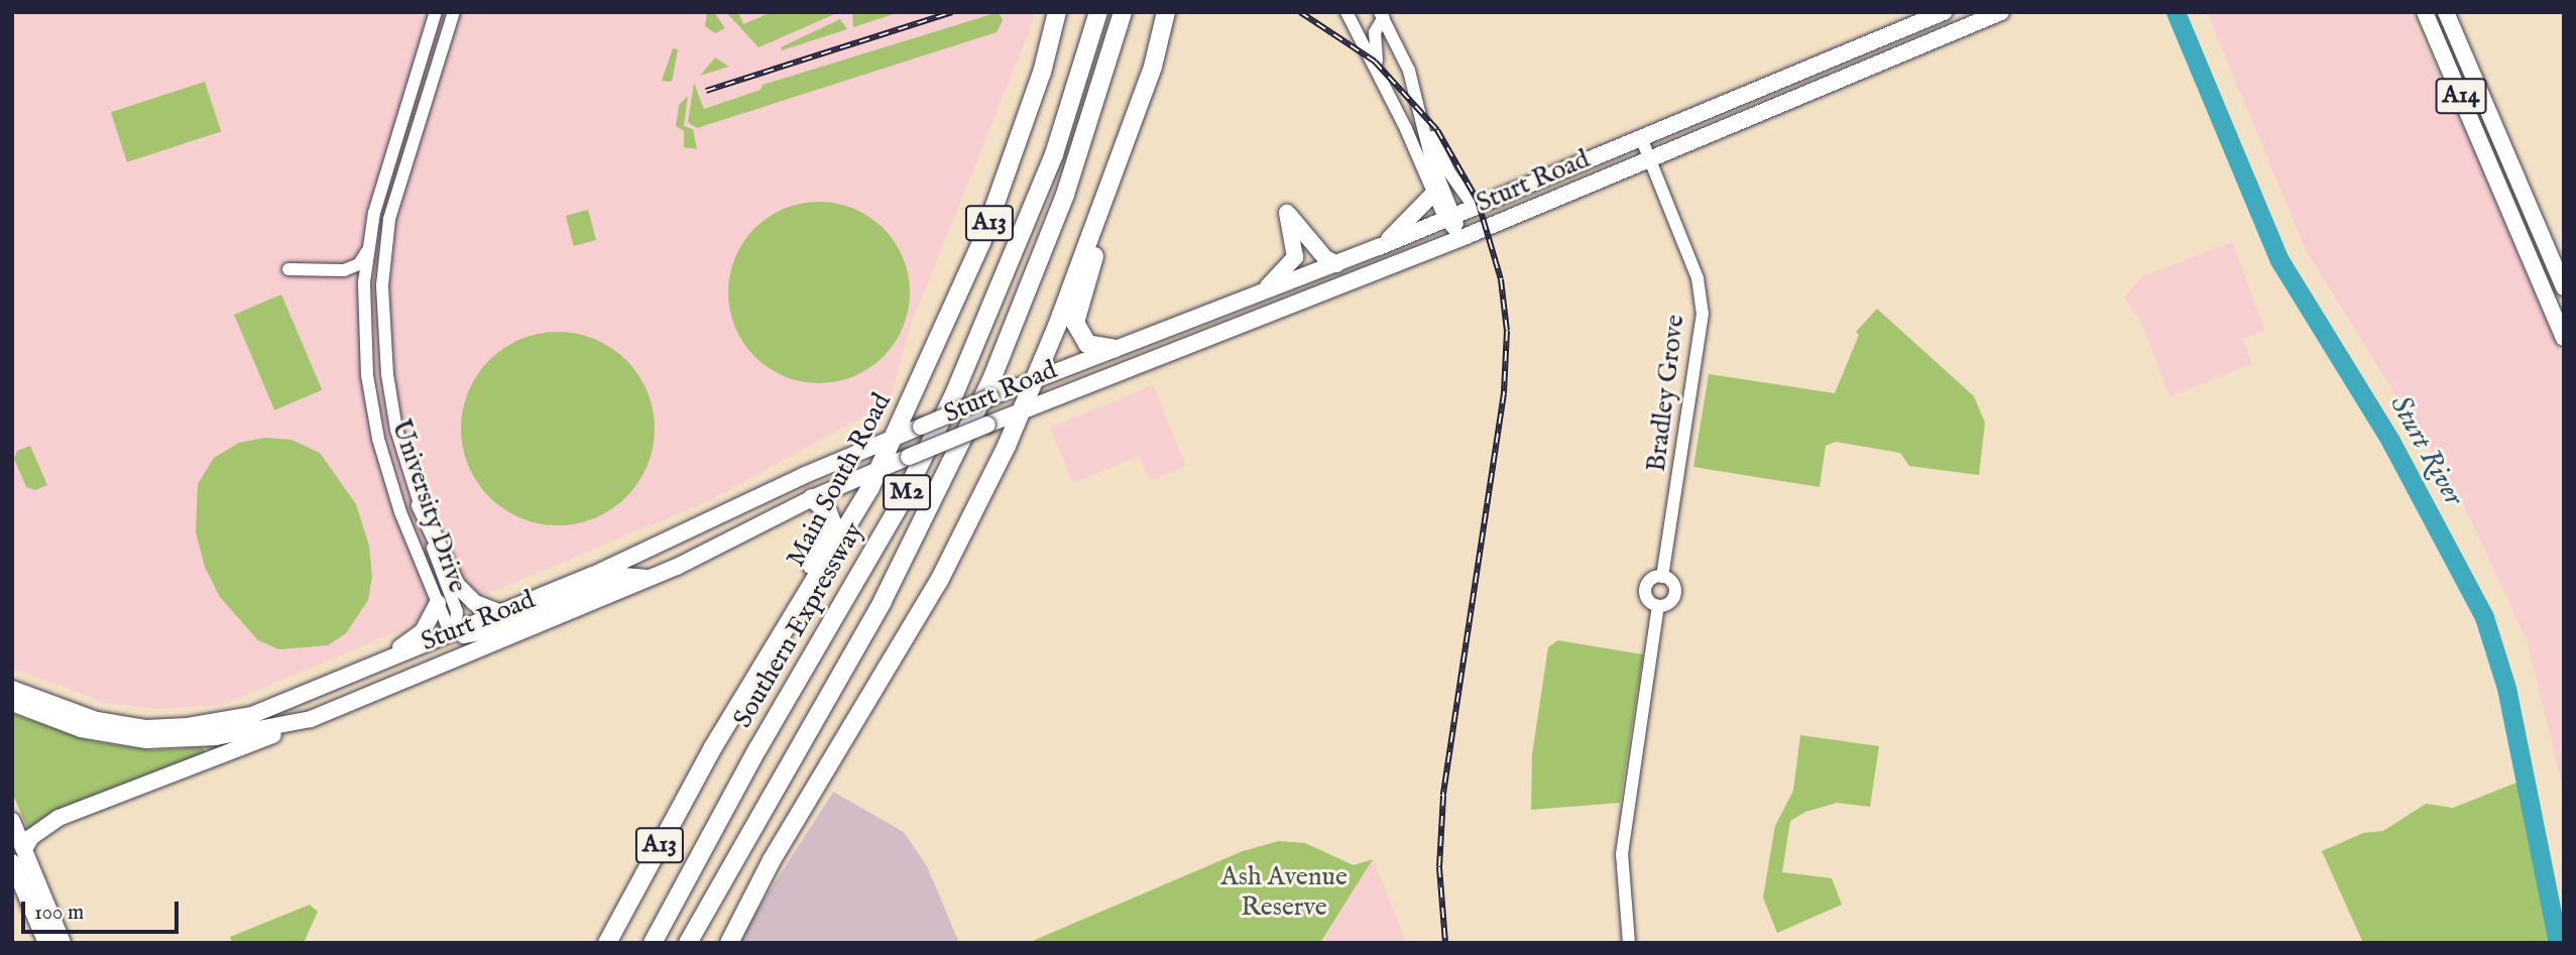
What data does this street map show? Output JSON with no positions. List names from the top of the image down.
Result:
{
  "streets": {
    "highway": [
      "A13",
      "Main South Road",
      "M2",
      "Southern Expressway"
    ],
    "main road": ["A14", "Sturt Road"],
    "street": ["Bradley Grove", "University Drive"]
  },
  "crossings": [
    ["Sturt Road", "Bradley Grove"],
    ["Sturt Road", "Main South Road"],
    ["Sturt Road", "University Drive"]
  ],
  "water": ["Sturt River"],
  "parks": ["Ash Avenue Reserve"],
  "scale_bar": "100 m"
}
